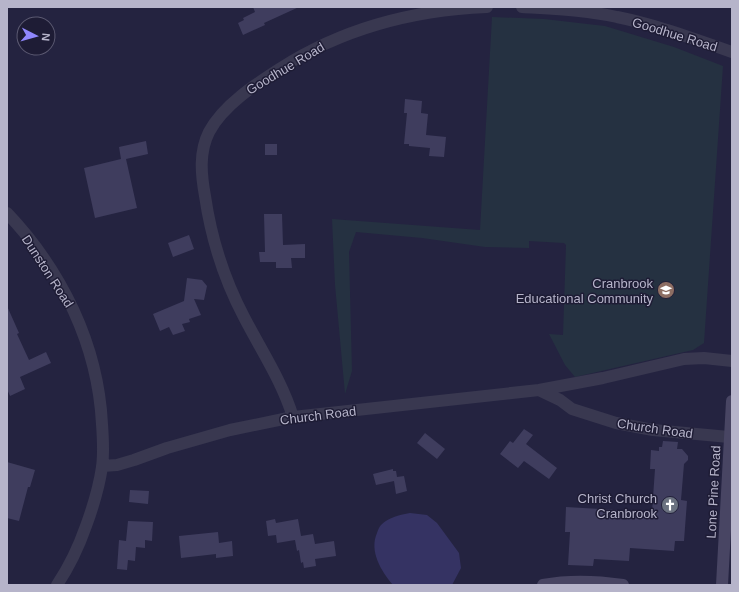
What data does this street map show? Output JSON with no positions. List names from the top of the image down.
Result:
{
  "streets": {
    "street": [
      "Goodhue Road",
      "Dunston Road",
      "Church Road",
      "Lone Pine Road"
    ]
  },
  "crossings": [
    ["Goodhue Road", "Church Road"],
    ["Dunston Road", "Church Road"],
    ["Church Road", "Lone Pine Road"]
  ],
  "places": {
    "school or university": ["Cranbrook Educational Community"],
    "church": ["Christ Church Cranbrook"]
  },
  "north": "right"
}
